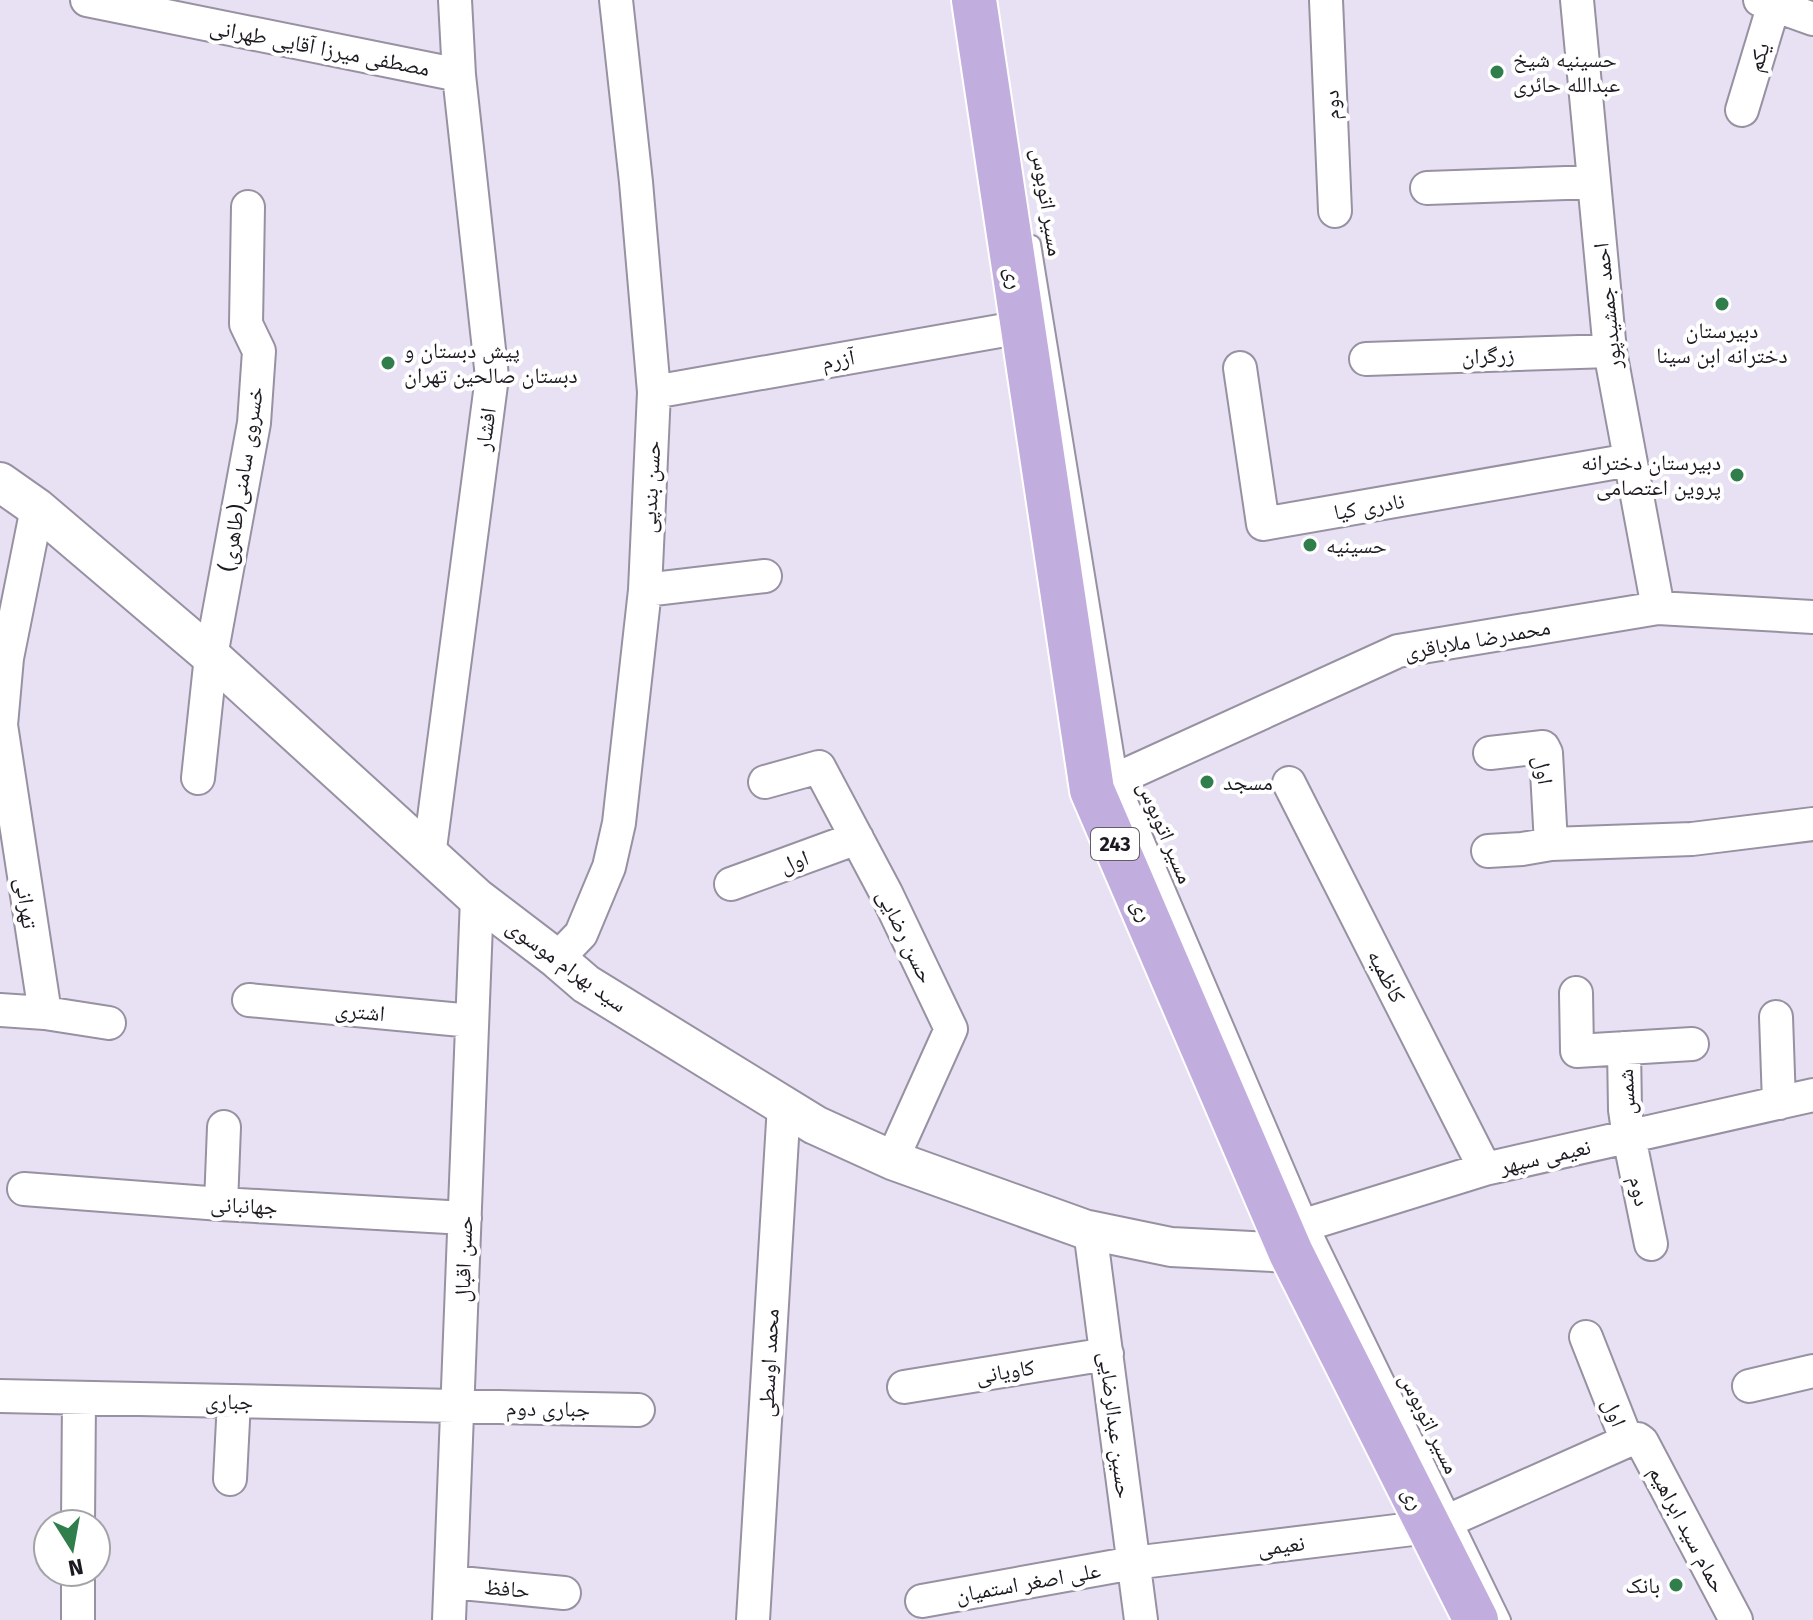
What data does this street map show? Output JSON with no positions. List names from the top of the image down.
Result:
{
  "streets": {
    "main road": ["ری", "243"],
    "street": [
      "مصطفی میرزا آقایی طهرانی",
      "یکم",
      "دوم",
      "احمد جمشیدپور",
      "زرگران",
      "آزرم",
      "افشار",
      "خسروی سامنی(طاهری)",
      "حسن بندپی",
      "نادری کیا",
      "محمدرضا ملاباقری",
      "اول",
      "تهرانی",
      "حسن رضایی",
      "سید بهرام موسوی",
      "کاظمیه",
      "اشتری",
      "شمس",
      "نعیمی سپهر",
      "جهانبانی",
      "حسن اقبال",
      "محمد اوسطی",
      "کاویانی",
      "جباری",
      "جباری دوم",
      "حسین عبدالرضایی",
      "حمام سید ابراهیم",
      "نعیمی",
      "علی اصغر استمیان",
      "حافظ"
    ],
    "lane": ["مسیر اتوبوس"]
  },
  "crossings": [
    ["مصطفی میرزا آقایی طهرانی", "افشار"],
    ["دوم", "شمس"],
    ["دوم", "نعیمی سپهر"],
    ["مسیر اتوبوس", "ری"],
    ["مسیر اتوبوس", "محمدرضا ملاباقری"],
    ["مسیر اتوبوس", "سید بهرام موسوی"],
    ["مسیر اتوبوس", "نعیمی سپهر"],
    ["ری", "آزرم"],
    ["ری", "سید بهرام موسوی"],
    ["ری", "نعیمی سپهر"],
    ["ری", "نعیمی"],
    ["احمد جمشیدپور", "زرگران"],
    ["احمد جمشیدپور", "نادری کیا"],
    ["احمد جمشیدپور", "محمدرضا ملاباقری"],
    ["آزرم", "حسن بندپی"],
    ["افشار", "سید بهرام موسوی"],
    ["خسروی سامنی(طاهری)", "سید بهرام موسوی"],
    ["حسن بندپی", "سید بهرام موسوی"],
    ["اول", "حسن رضایی"],
    ["اول", "حمام سید ابراهیم"],
    ["اول", "نعیمی"],
    ["تهرانی", "سید بهرام موسوی"],
    ["حسن رضایی", "سید بهرام موسوی"],
    ["سید بهرام موسوی", "نعیمی سپهر"],
    ["سید بهرام موسوی", "حسن اقبال"],
    ["سید بهرام موسوی", "محمد اوسطی"],
    ["سید بهرام موسوی", "حسین عبدالرضایی"],
    ["کاظمیه", "نعیمی سپهر"],
    ["اشتری", "حسن اقبال"],
    ["شمس", "نعیمی سپهر"],
    ["جهانبانی", "حسن اقبال"],
    ["حسن اقبال", "جباری"],
    ["حسن اقبال", "جباری دوم"],
    ["حسن اقبال", "حافظ"],
    ["کاویانی", "حسین عبدالرضایی"],
    ["جباری", "جباری دوم"],
    ["حسین عبدالرضایی", "نعیمی"],
    ["حسین عبدالرضایی", "علی اصغر استمیان"],
    ["حمام سید ابراهیم", "نعیمی"],
    ["نعیمی", "علی اصغر استمیان"]
  ],
  "places": [
    "حسینیه شیخ عبدالله حائری",
    "دبیرستان دخترانه ابن سینا",
    "پیش دبستان و دبستان صالحین تهران",
    "دبیرستان دخترانه پروین اعتصامی",
    "حسینیه",
    "مسجد",
    "بانک"
  ],
  "north": "bottom"
}
